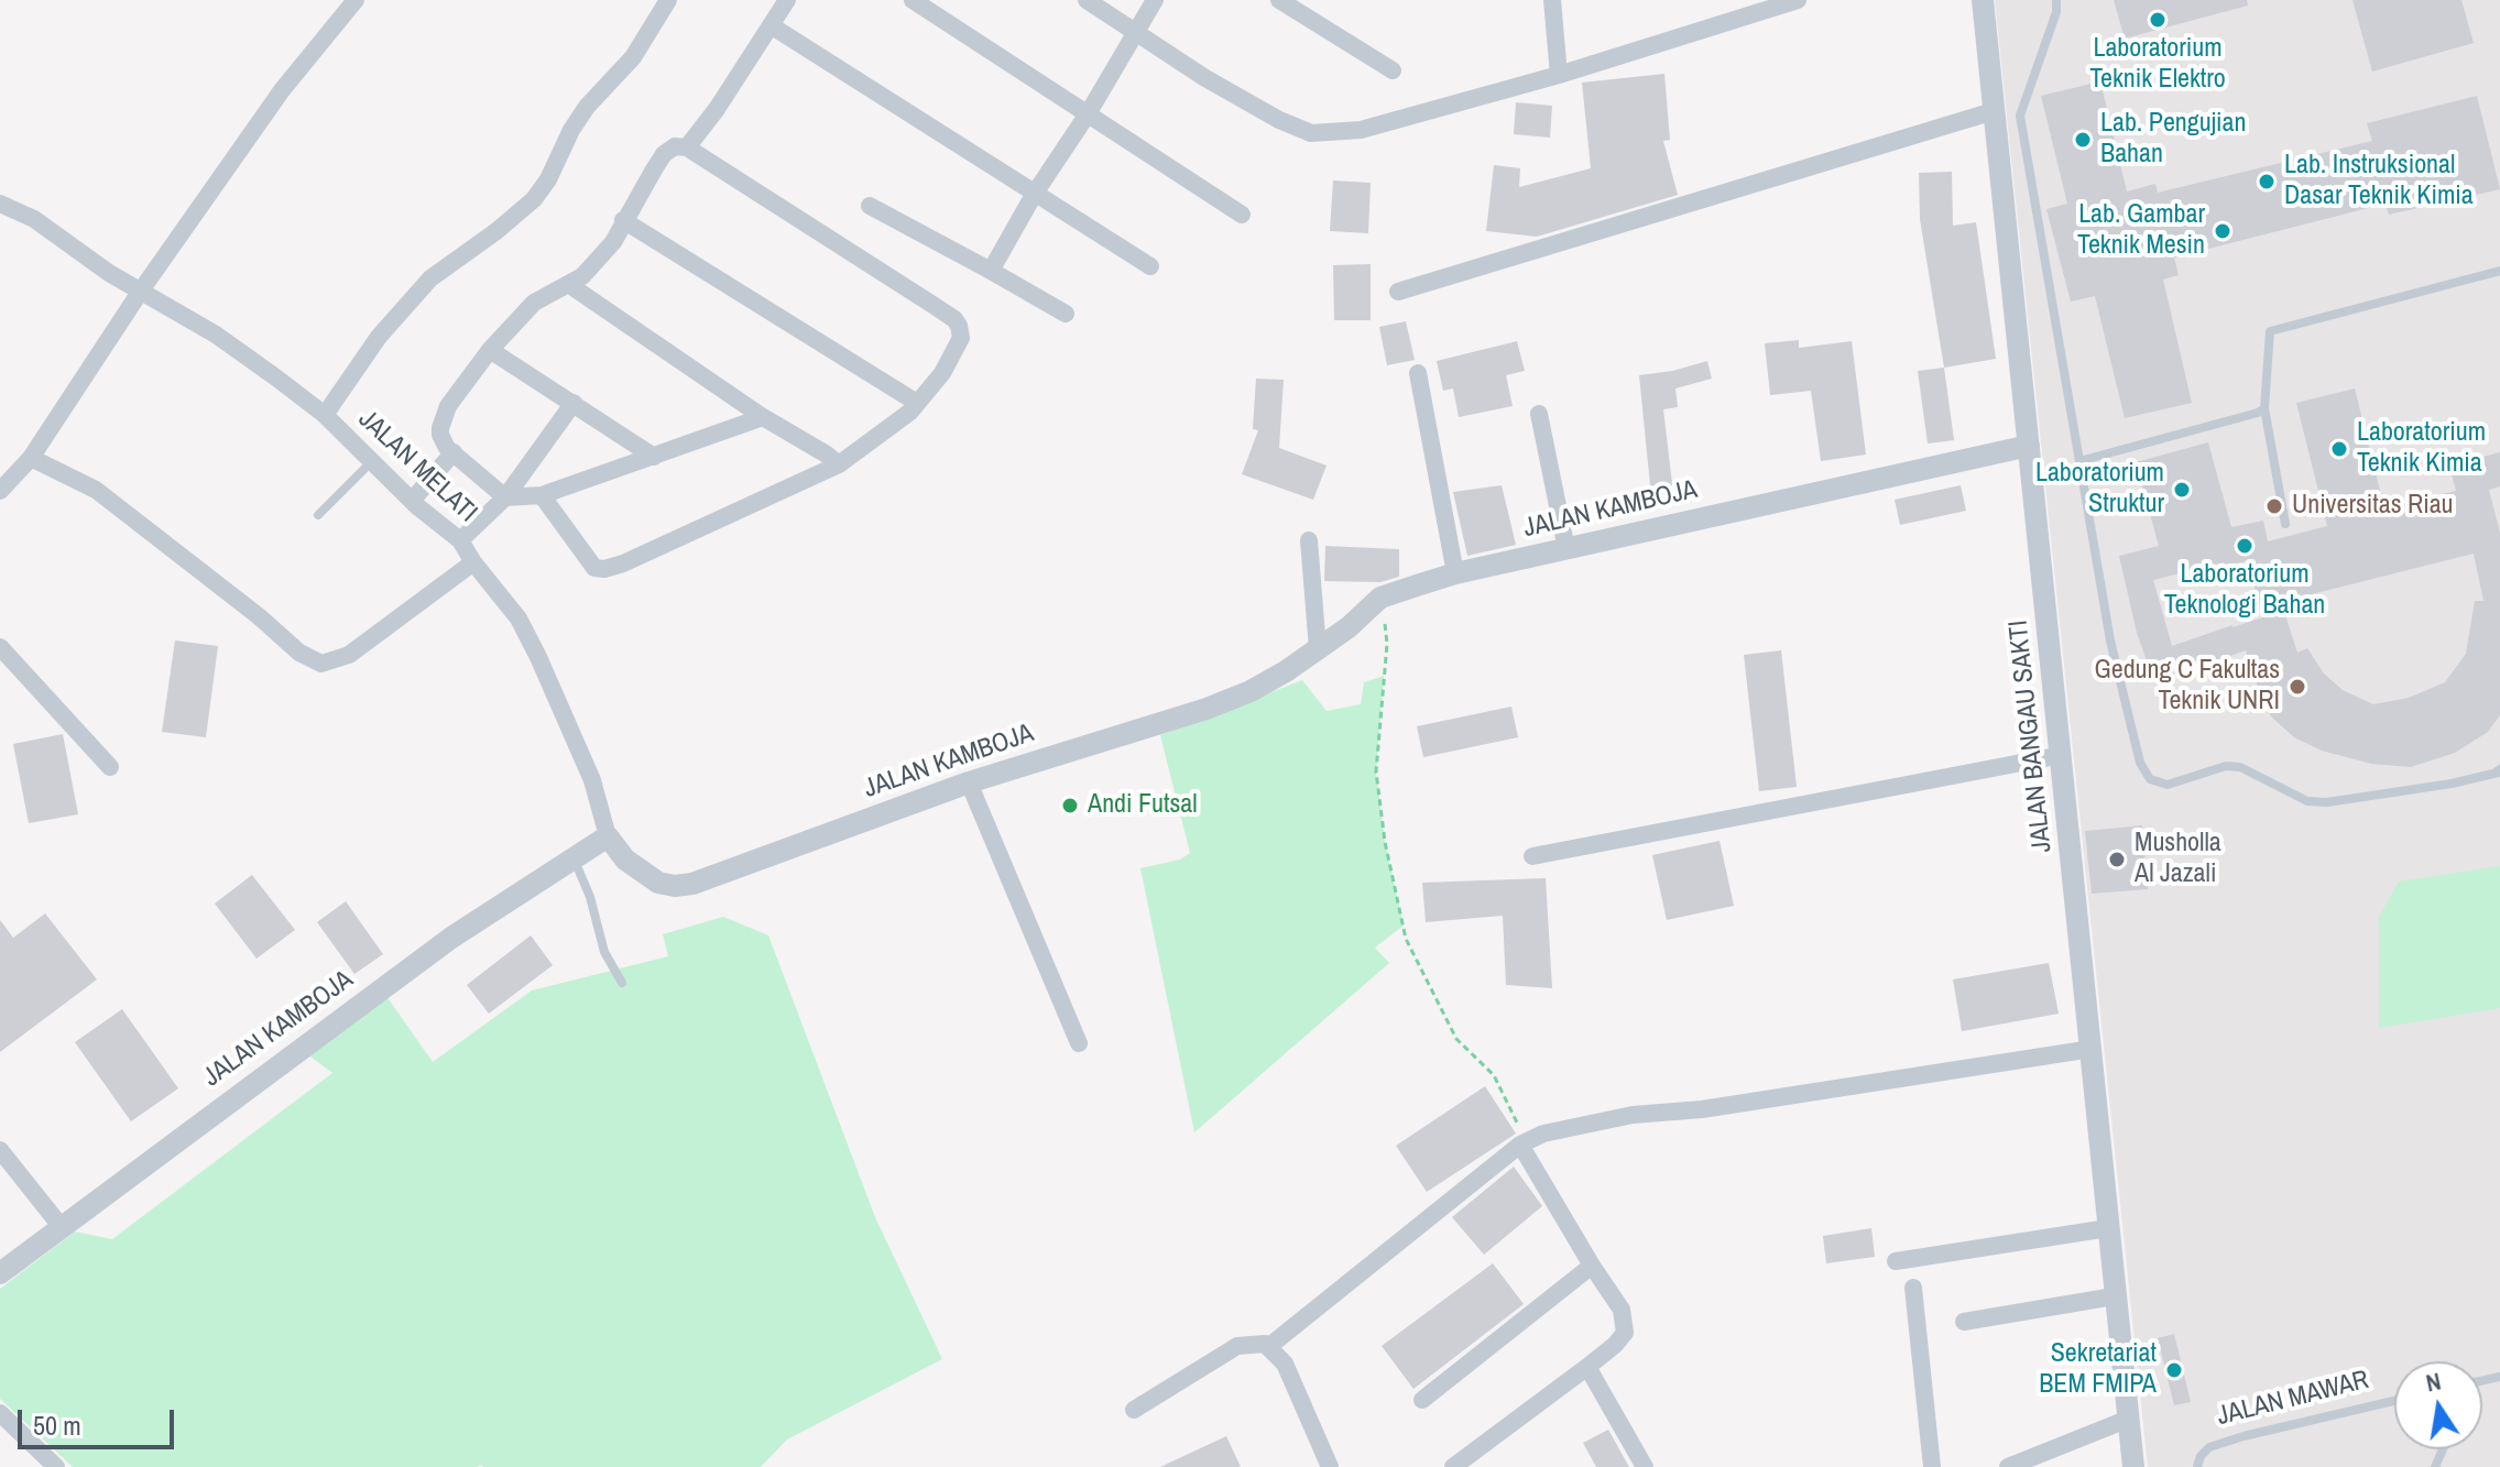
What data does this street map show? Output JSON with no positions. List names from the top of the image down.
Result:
{
  "streets": {
    "street": ["JALAN MELATI", "JALAN KAMBOJA", "JALAN BANGAU SAKTI"],
    "lane": ["JALAN MAWAR"]
  },
  "crossings": [
    ["JALAN MELATI", "JALAN KAMBOJA"],
    ["JALAN KAMBOJA", "JALAN BANGAU SAKTI"]
  ],
  "places": [
    "Laboratorium Teknik Elektro",
    "Lab. Pengujian Bahan",
    "Lab. Instruksional Dasar Teknik Kimia",
    "Lab. Gambar Teknik Mesin",
    "Laboratorium Teknik Kimia",
    "Laboratorium Struktur",
    "Universitas Riau",
    "Laboratorium Teknologi Bahan",
    "Gedung C Fakultas Teknik UNRI",
    "Andi Futsal",
    "Musholla Al Jazali",
    "Sekretariat BEM FMIPA"
  ],
  "scale_bar": "50 m",
  "north": "top"
}
